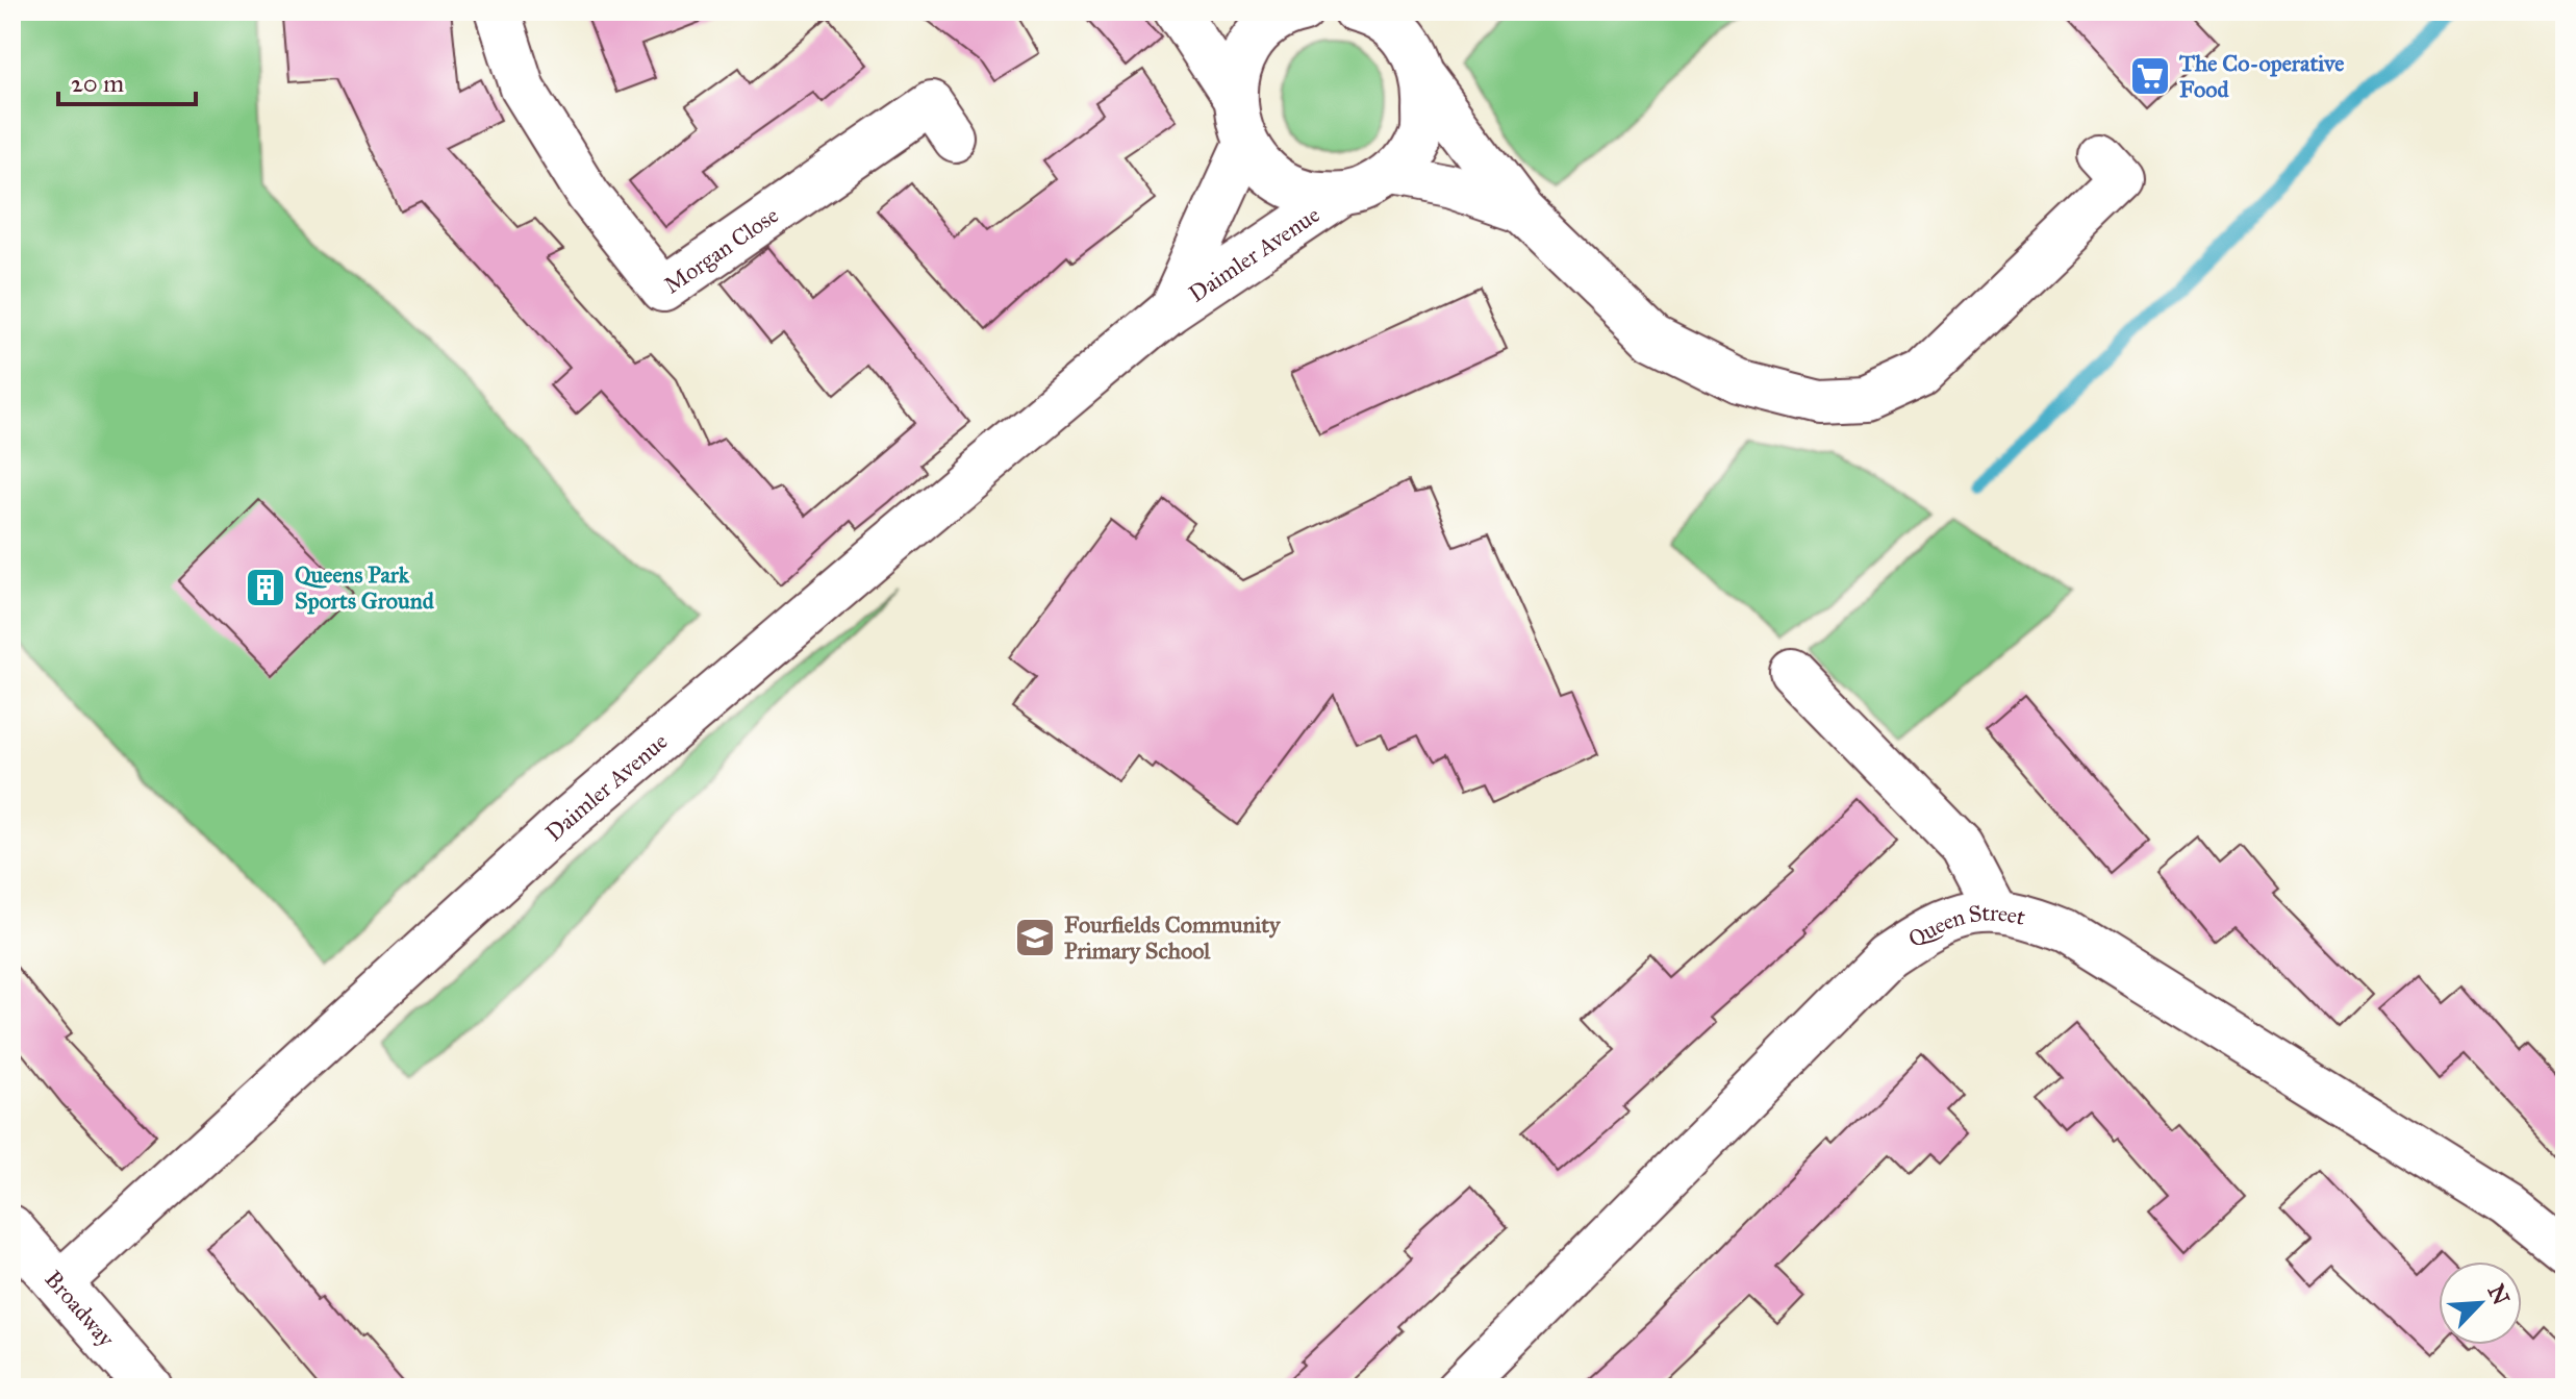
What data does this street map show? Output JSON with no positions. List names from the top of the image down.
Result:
{
  "streets": {
    "main road": ["Broadway"],
    "street": ["Morgan Close", "Daimler Avenue", "Queen Street"]
  },
  "crossings": [
    ["Daimler Avenue", "Broadway"]
  ],
  "places": {
    "supermarket": ["The Co-operative Food"],
    "building": ["Queens Park Sports Ground"],
    "school or university": ["Fourfields Community Primary School"]
  },
  "scale_bar": "20 m",
  "north": "top right"
}
